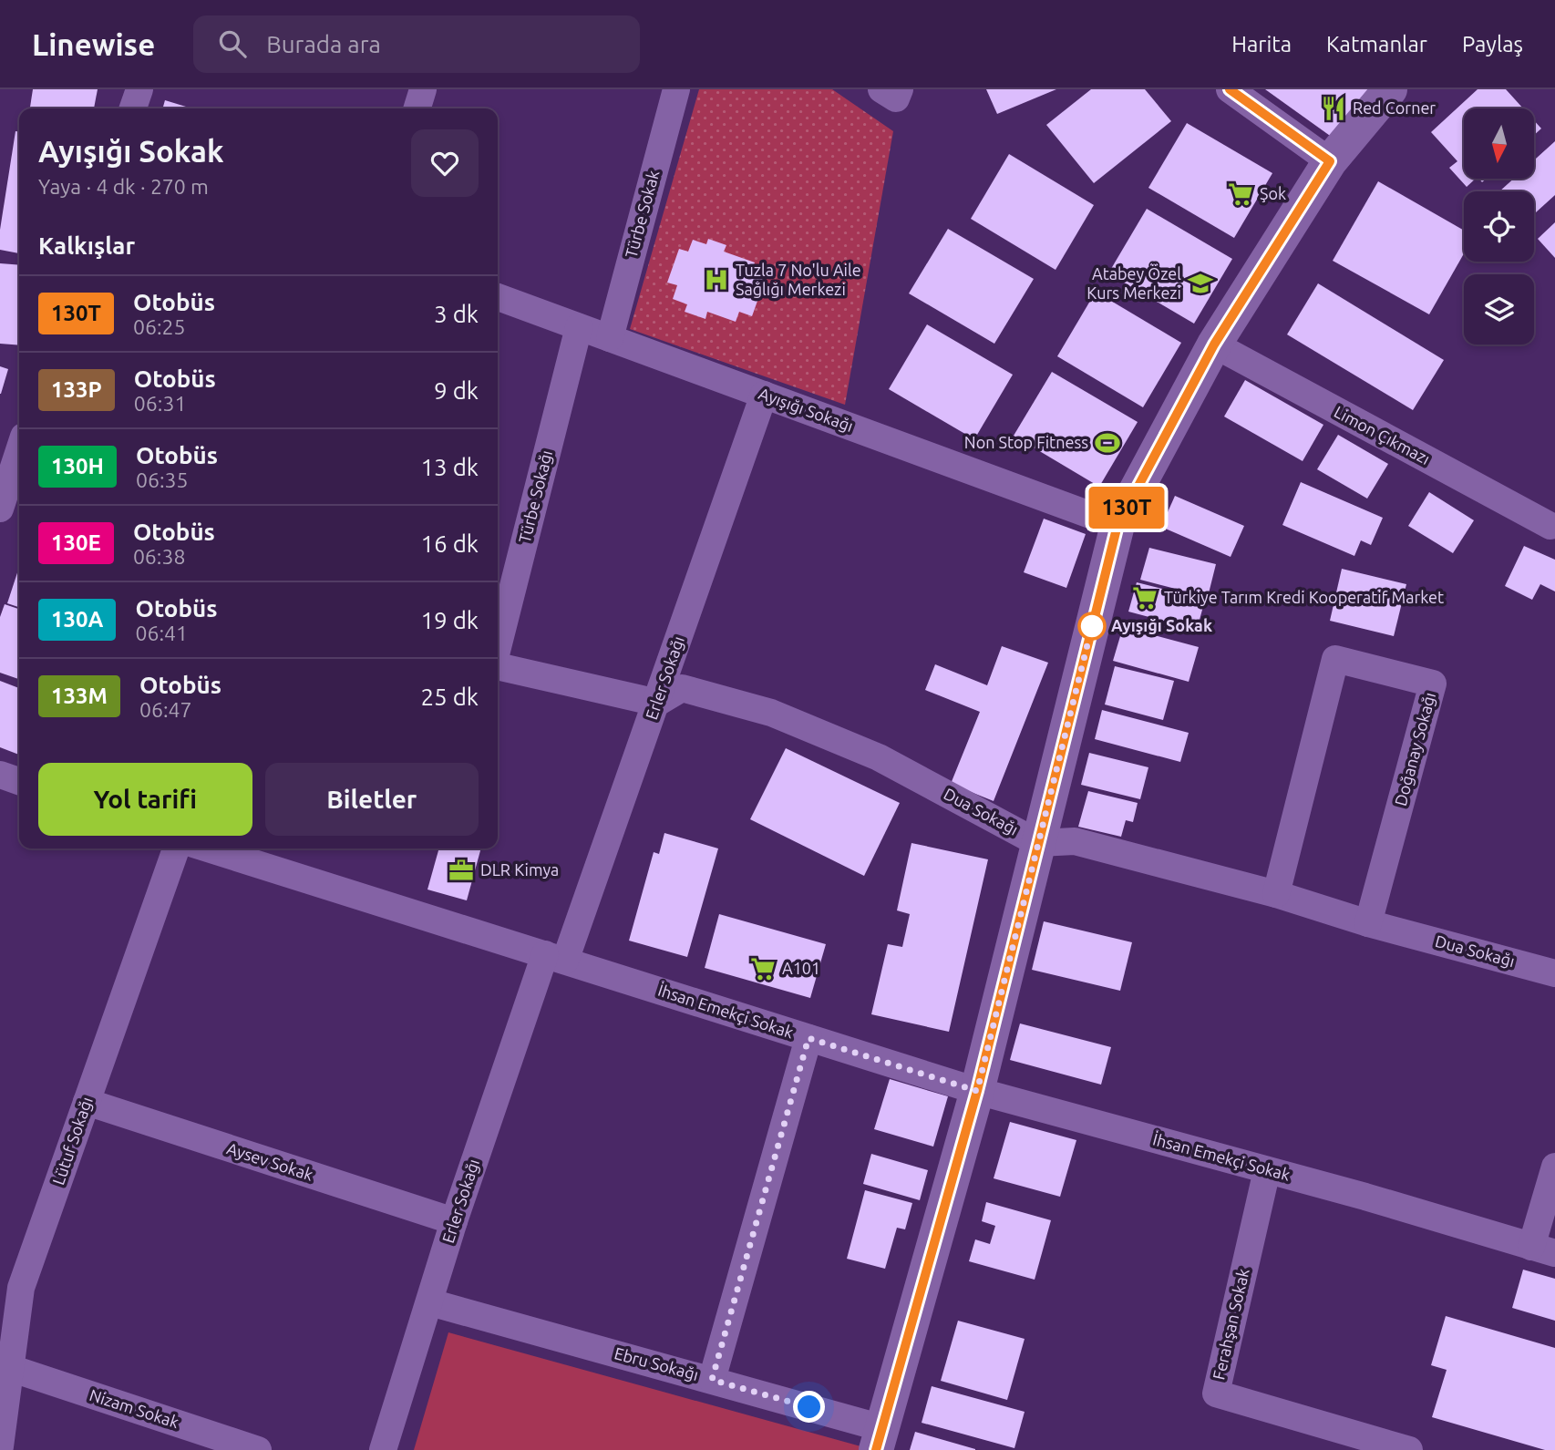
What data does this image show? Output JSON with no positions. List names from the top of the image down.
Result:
{
  "streets": {
    "street": [
      "Türbe Sokak",
      "Ayışığı Sokağı",
      "Limon Çıkmazı",
      "Türbe Sokağı",
      "Erler Sokağı",
      "Doğanay Sokağı",
      "Dua Sokağı",
      "İhsan Emekçi Sokak",
      "Lütuf Sokağı",
      "Aysev Sokak",
      "Ferahşan Sokak",
      "Ebru Sokağı",
      "Nizam Sokak"
    ]
  },
  "crossings": [
    ["Türbe Sokak", "Ayışığı Sokağı"],
    ["Ayışığı Sokağı", "Türbe Sokağı"],
    ["Ayışığı Sokağı", "Erler Sokağı"],
    ["Erler Sokağı", "Dua Sokağı"],
    ["Erler Sokağı", "İhsan Emekçi Sokak"],
    ["Erler Sokağı", "Aysev Sokak"],
    ["Erler Sokağı", "Ebru Sokağı"],
    ["Doğanay Sokağı", "Dua Sokağı"],
    ["İhsan Emekçi Sokak", "Ferahşan Sokak"],
    ["Lütuf Sokağı", "Aysev Sokak"],
    ["Lütuf Sokağı", "Nizam Sokak"]
  ],
  "places": {
    "restaurant": ["Red Corner"],
    "supermarket": ["Şok", "Türkiye Tarım Kredi Kooperatif Market", "A101"],
    "hospital": ["Tuzla 7 No'lu Aile Sağlığı Merkezi"],
    "school or university": ["Atabey Özel Kurs Merkezi"],
    "sports": ["Non Stop Fitness"],
    "other": ["Ayışığı Sokak"],
    "office": ["DLR Kimya"]
  },
  "lines": ["bus line 130T"],
  "north": "bottom",
  "page": {
    "header": "Linewise",
    "search": "Burada ara",
    "nav": ["Harita", "Katmanlar", "Paylaş"],
    "on_map": "130T",
    "heading": [
      ["Ayışığı Sokak", "Yaya · 4 dk · 270 m"],
      "Kalkışlar"
    ],
    "list": [
      {
        "mark": "130T",
        "name": "Otobüs",
        "note": "06:25",
        "value": "3 dk"
      },
      {
        "mark": "133P",
        "name": "Otobüs",
        "note": "06:31",
        "value": "9 dk"
      },
      {
        "mark": "130H",
        "name": "Otobüs",
        "note": "06:35",
        "value": "13 dk"
      },
      {
        "mark": "130E",
        "name": "Otobüs",
        "note": "06:38",
        "value": "16 dk"
      },
      {
        "mark": "130A",
        "name": "Otobüs",
        "note": "06:41",
        "value": "19 dk"
      },
      {
        "mark": "133M",
        "name": "Otobüs",
        "note": "06:47",
        "value": "25 dk"
      }
    ],
    "buttons": ["Yol tarifi", "Biletler"]
  }
}
